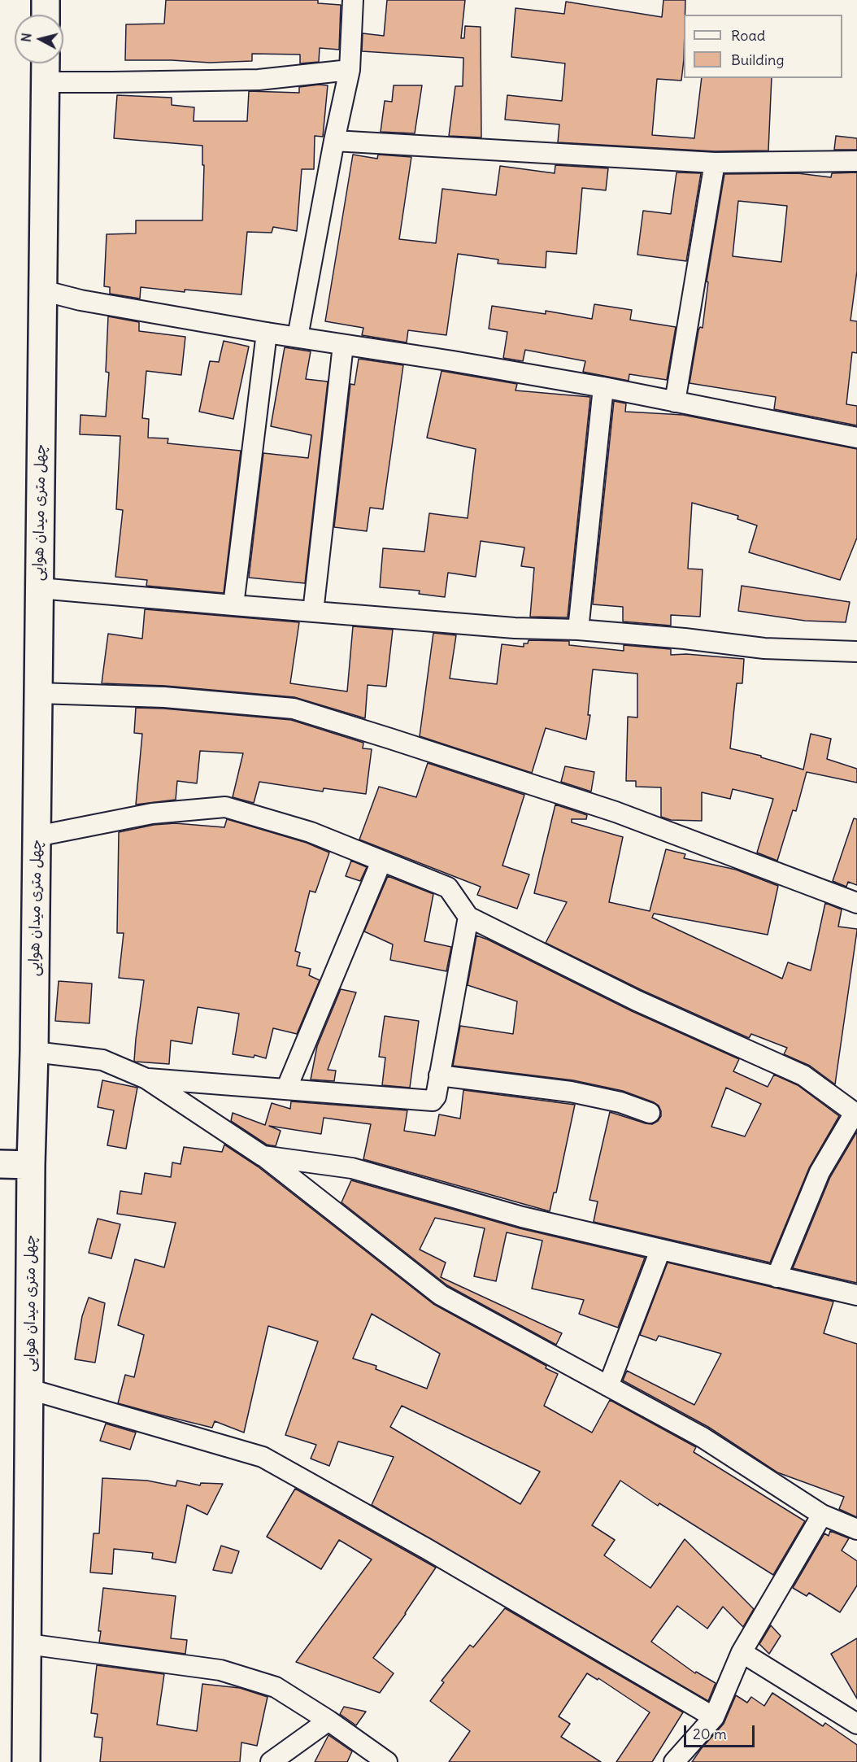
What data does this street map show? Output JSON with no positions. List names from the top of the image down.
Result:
{
  "streets": {
    "main road": ["چهل متری میدان هوایی"]
  },
  "legend": ["Road", "Building"],
  "scale_bar": "20 m",
  "north": "left"
}
